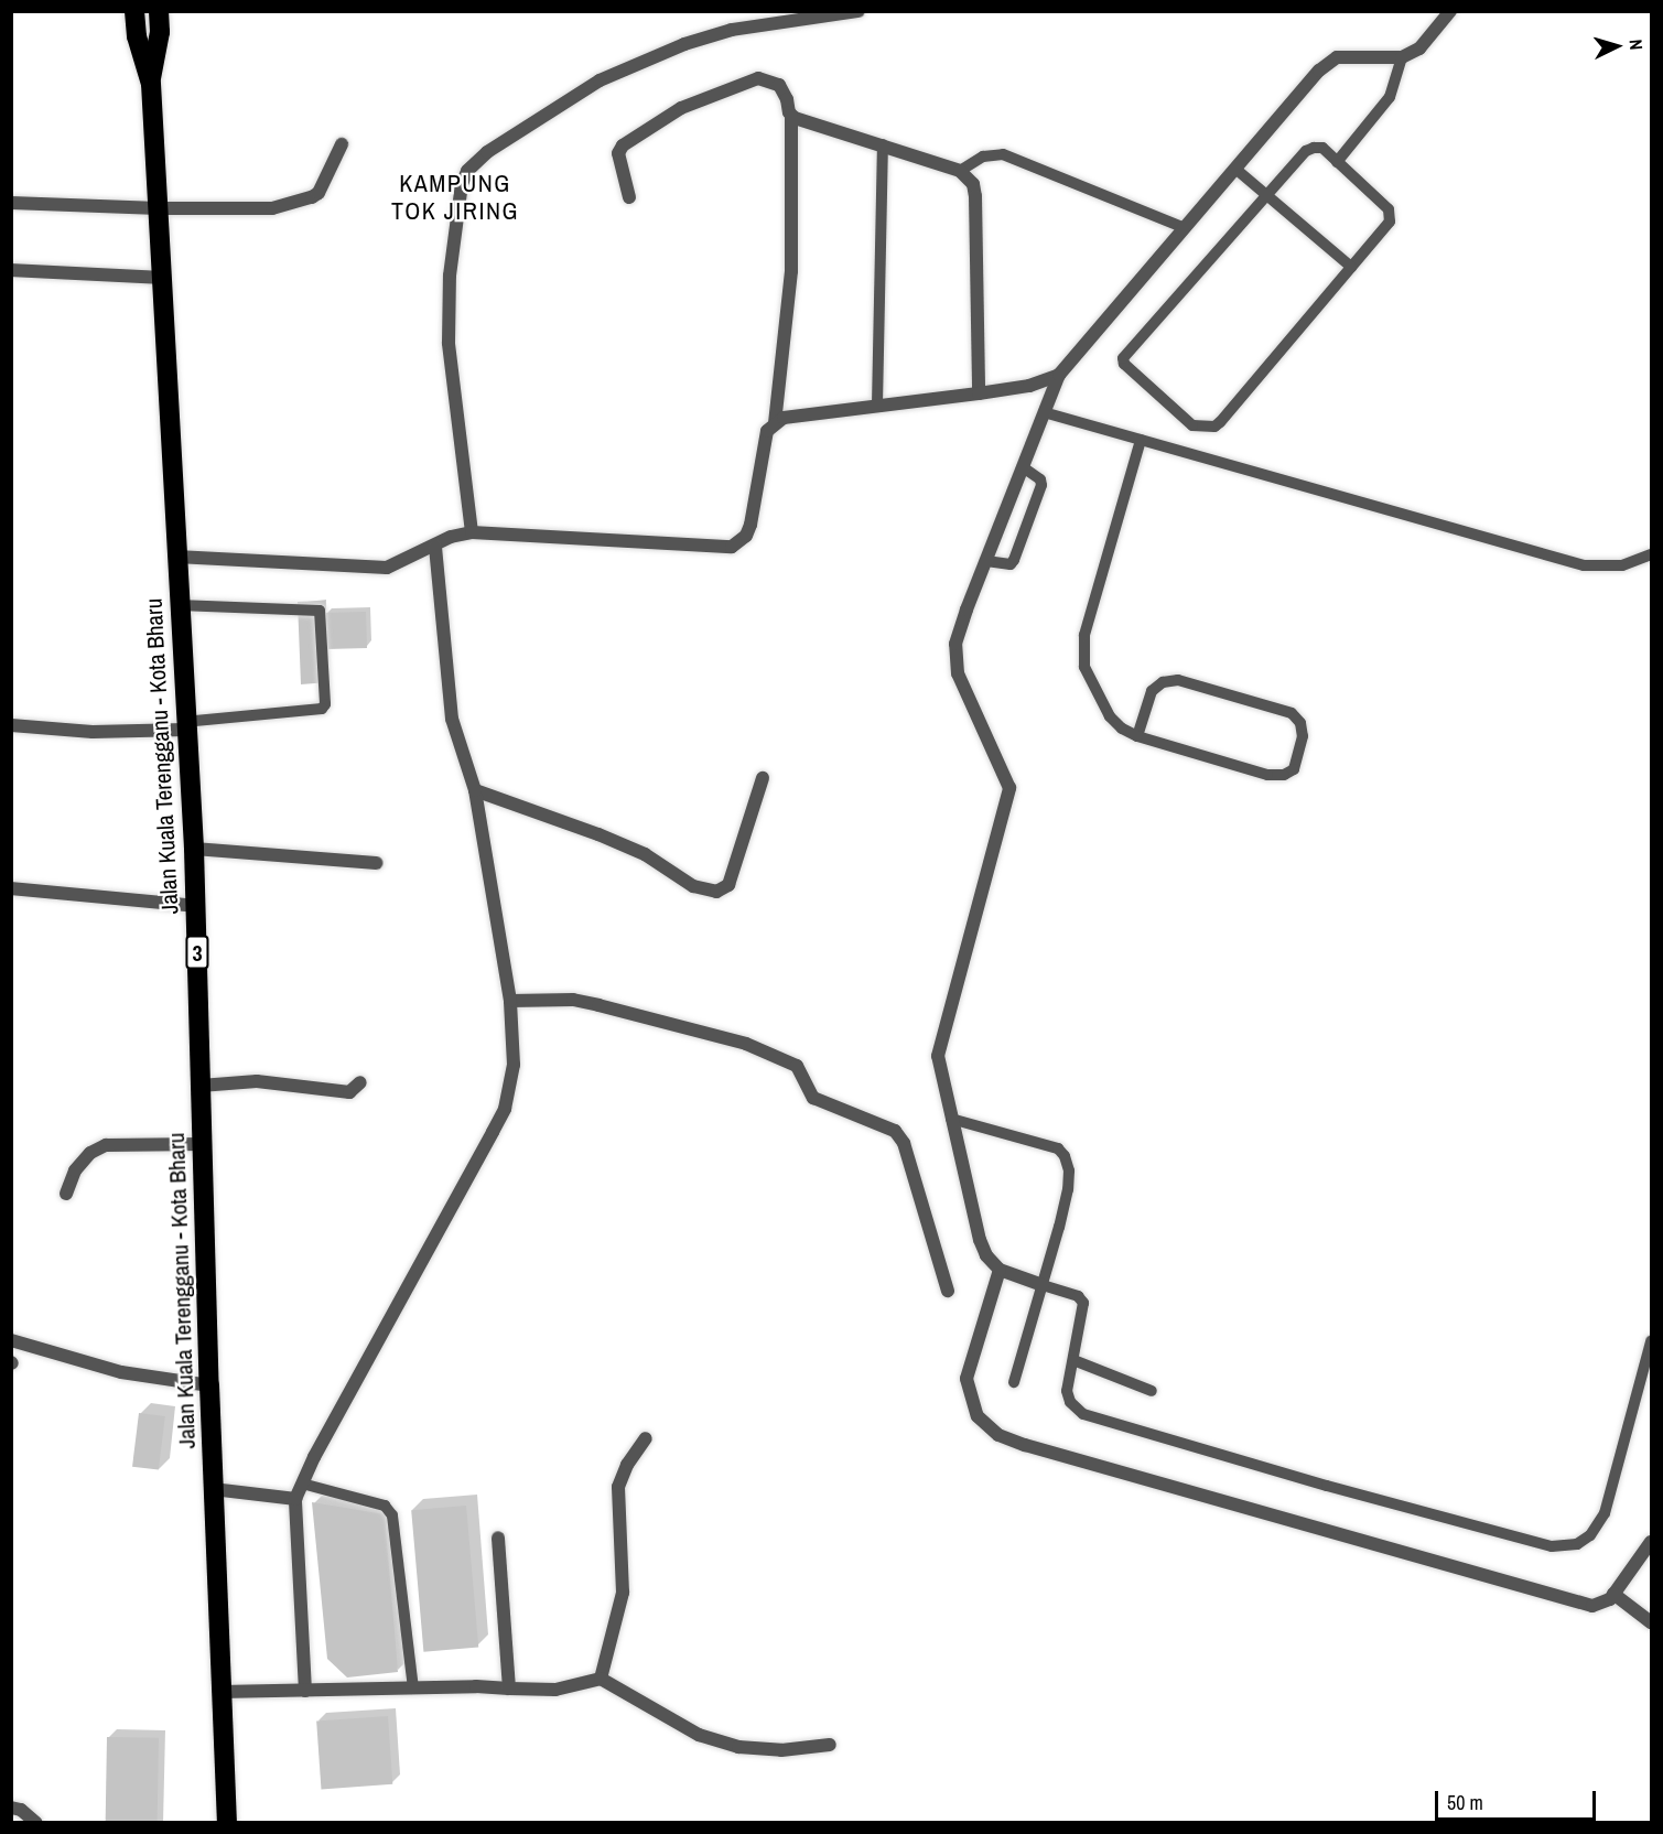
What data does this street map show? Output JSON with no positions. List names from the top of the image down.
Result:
{
  "streets": {
    "highway": ["Jalan Kuala Terengganu - Kota Bharu", "3"]
  },
  "crossings": [
    ["Jalan Kuala Terengganu - Kota Bharu", "3"]
  ],
  "districts": ["KAMPUNG TOK JIRING"],
  "scale_bar": "50 m",
  "north": "right"
}
